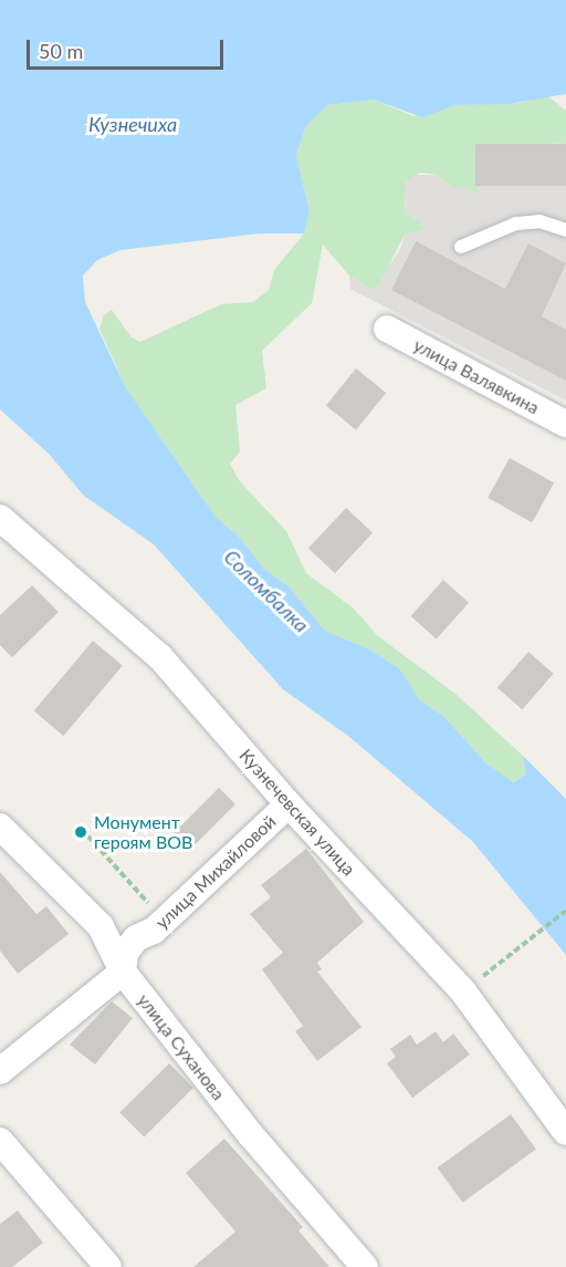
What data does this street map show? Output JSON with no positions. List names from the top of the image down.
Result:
{
  "streets": {
    "street": [
      "улица Валявкина",
      "Кузнечевская улица",
      "улица Михайловой",
      "улица Суханова"
    ]
  },
  "crossings": [
    ["Кузнечевская улица", "улица Михайловой"],
    ["улица Михайловой", "улица Суханова"]
  ],
  "water": ["Кузнечиха", "Соломбалка"],
  "places": ["Монумент героям ВОВ"],
  "scale_bar": "50 m"
}
